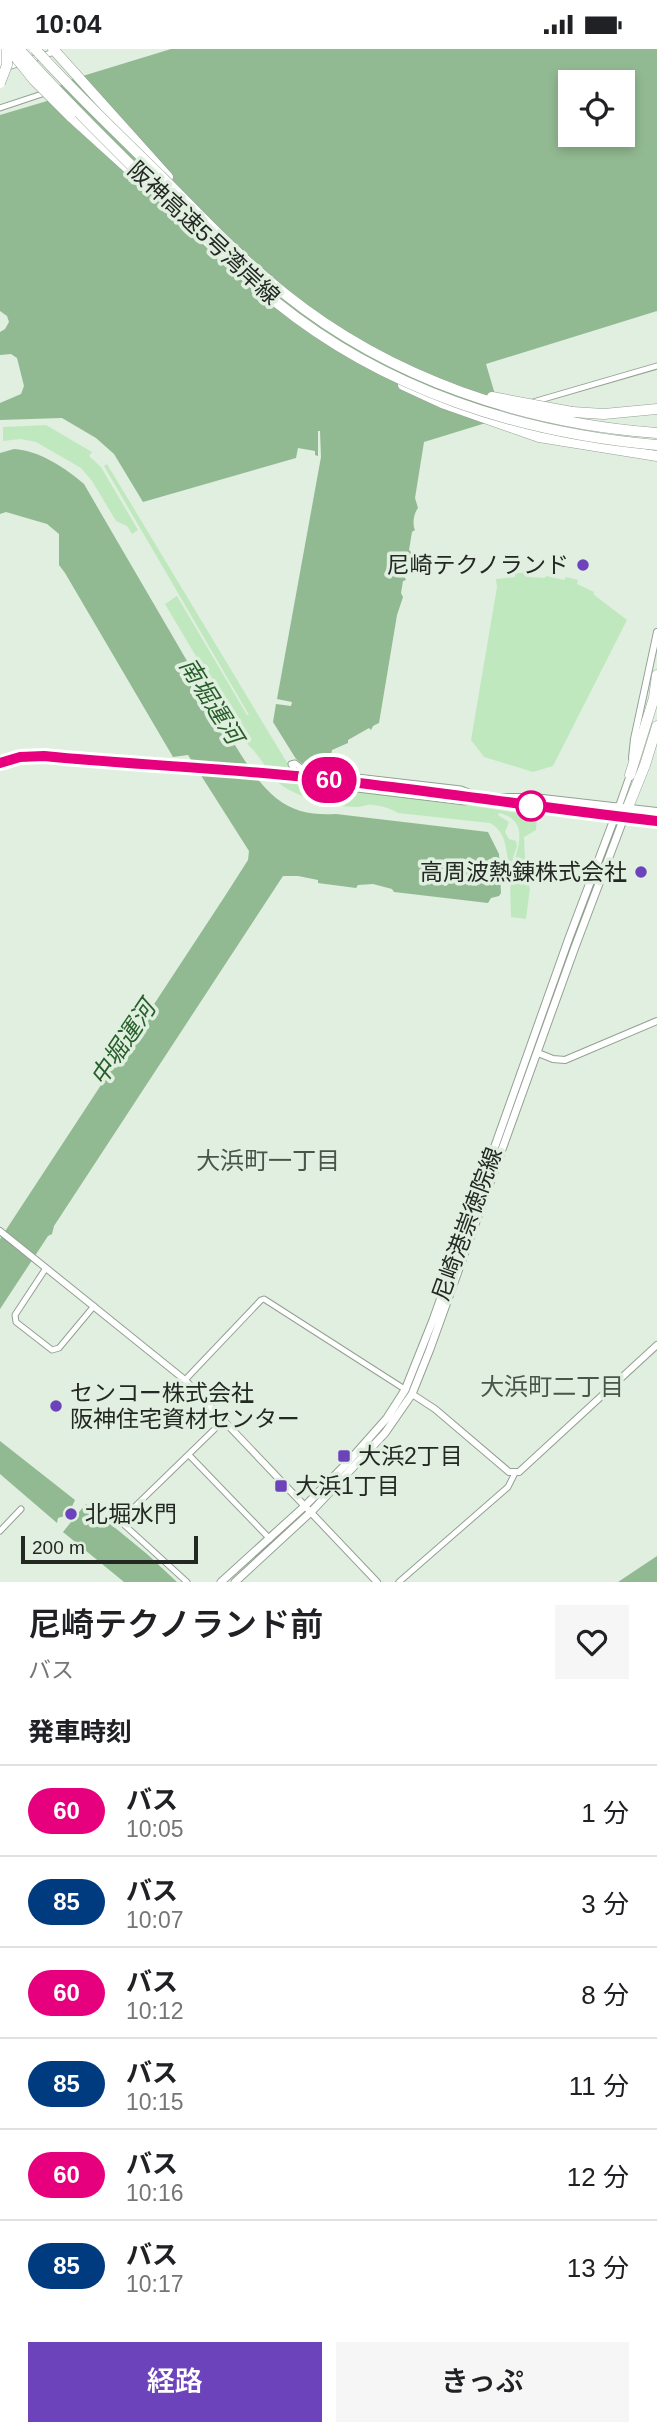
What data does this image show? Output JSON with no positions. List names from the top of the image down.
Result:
{
  "streets": {
    "highway": ["阪神高速5号湾岸線"],
    "main road": ["尼崎港崇徳院線"]
  },
  "districts": ["大浜町一丁目", "大浜町二丁目"],
  "water": ["南堀運河", "中堀運河"],
  "places": {
    "other": [
      "尼崎テクノランド",
      "高周波熱錬株式会社",
      "センコー株式会社 阪神住宅資材センター",
      "北堀水門"
    ],
    "transit": ["大浜2丁目", "大浜1丁目"]
  },
  "lines": ["bus line 60"],
  "scale_bar": "200 m",
  "page": {
    "status": "10:04",
    "on_map": "60",
    "scale": "200 m",
    "heading": [
      ["尼崎テクノランド前", "バス"],
      "発車時刻"
    ],
    "list": [
      {
        "mark": "60",
        "name": "バス",
        "note": "10:05",
        "value": "1 分"
      },
      {
        "mark": "85",
        "name": "バス",
        "note": "10:07",
        "value": "3 分"
      },
      {
        "mark": "60",
        "name": "バス",
        "note": "10:12",
        "value": "8 分"
      },
      {
        "mark": "85",
        "name": "バス",
        "note": "10:15",
        "value": "11 分"
      },
      {
        "mark": "60",
        "name": "バス",
        "note": "10:16",
        "value": "12 分"
      },
      {
        "mark": "85",
        "name": "バス",
        "note": "10:17",
        "value": "13 分"
      }
    ],
    "buttons": ["経路", "きっぷ"]
  }
}
